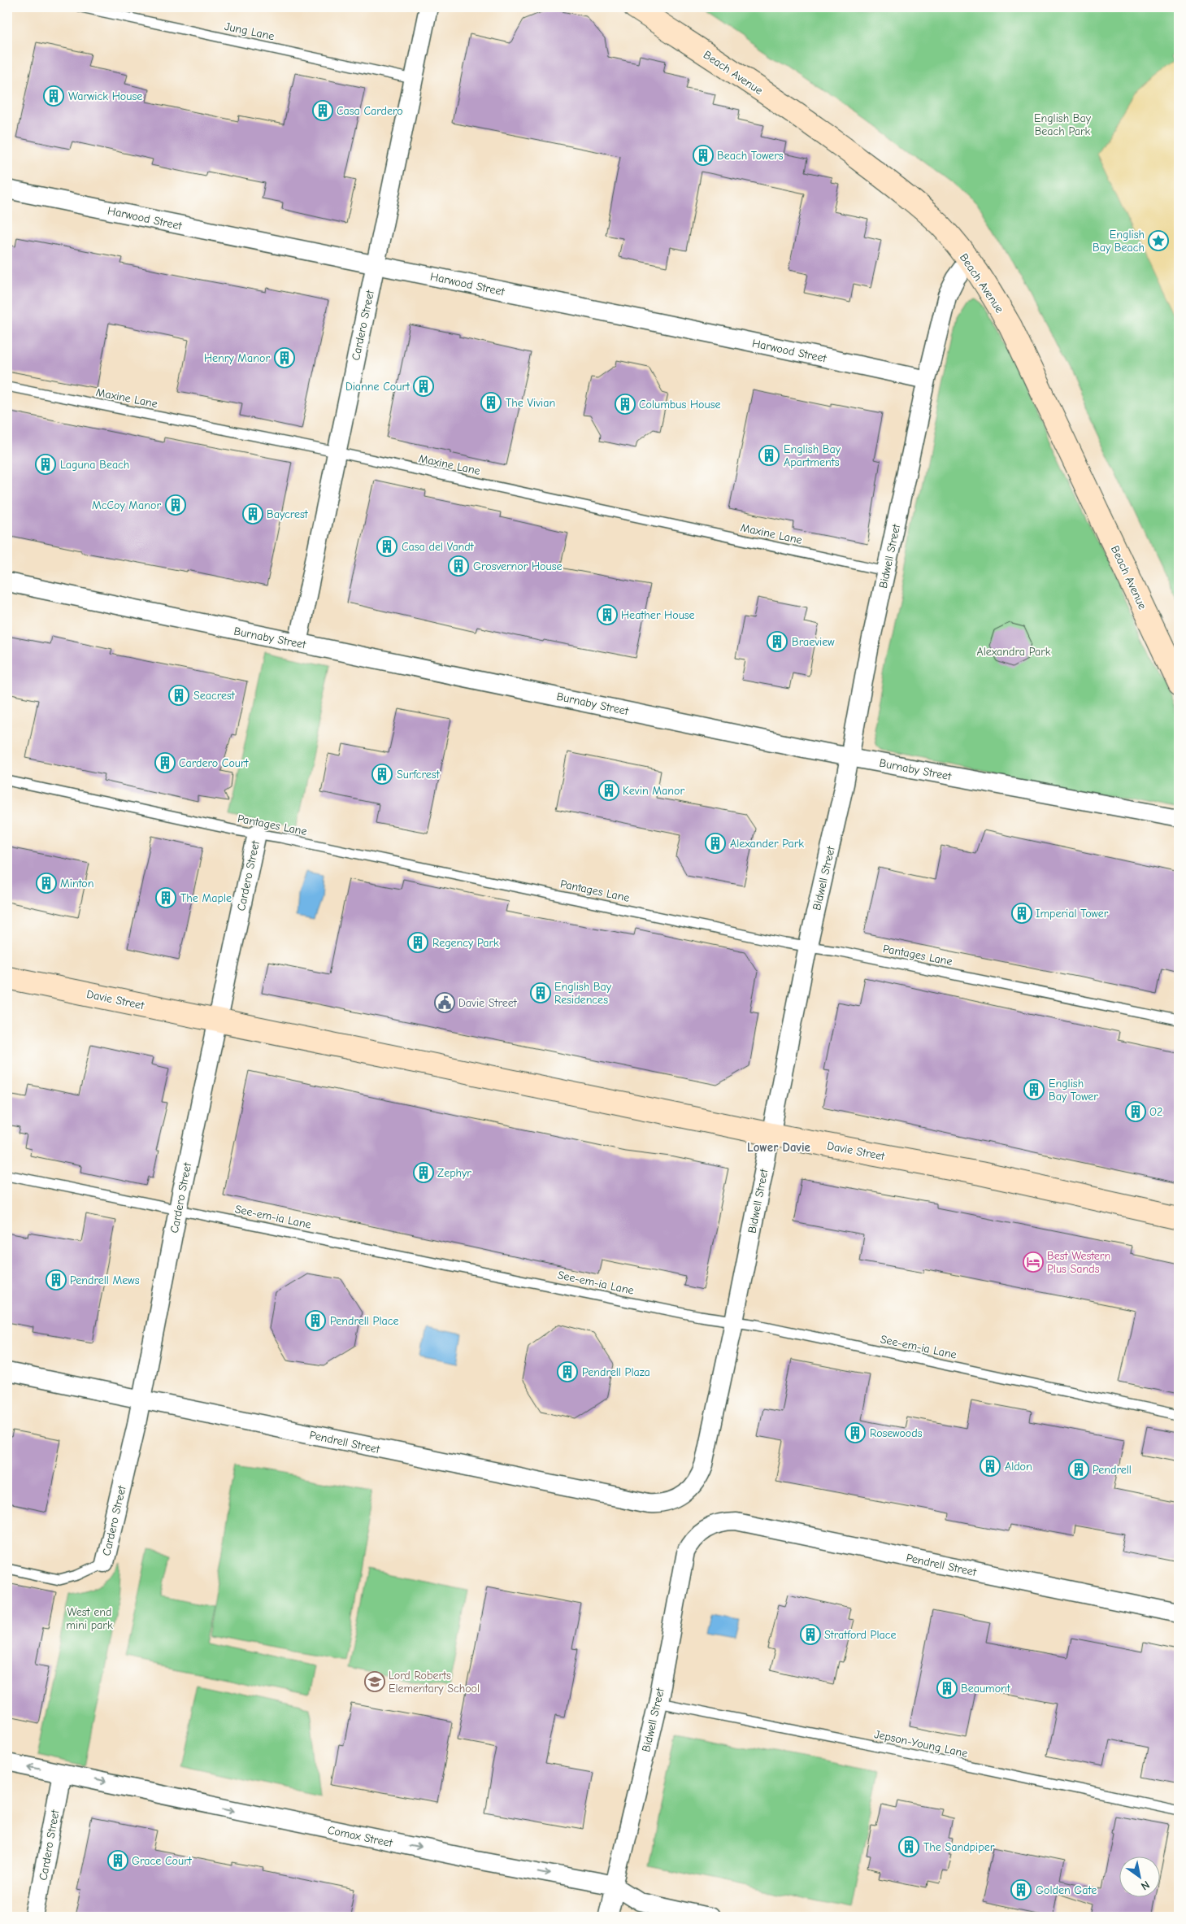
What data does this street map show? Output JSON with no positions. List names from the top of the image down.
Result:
{
  "streets": {
    "main road": ["Beach Avenue", "Davie Street"],
    "street": [
      "Harwood Street",
      "Cardero Street",
      "Bidwell Street",
      "Burnaby Street",
      "Pendrell Street",
      "Comox Street"
    ],
    "lane": [
      "Jung Lane",
      "Maxine Lane",
      "Pantages Lane",
      "See-em-ia Lane",
      "Jepson-Young Lane"
    ]
  },
  "crossings": [
    ["Jung Lane", "Cardero Street"],
    ["Beach Avenue", "Bidwell Street"],
    ["Harwood Street", "Cardero Street"],
    ["Harwood Street", "Bidwell Street"],
    ["Cardero Street", "Maxine Lane"],
    ["Cardero Street", "Burnaby Street"],
    ["Cardero Street", "Pantages Lane"],
    ["Cardero Street", "Davie Street"],
    ["Cardero Street", "See-em-ia Lane"],
    ["Cardero Street", "Pendrell Street"],
    ["Cardero Street", "Comox Street"],
    ["Maxine Lane", "Bidwell Street"],
    ["Bidwell Street", "Burnaby Street"],
    ["Bidwell Street", "Pantages Lane"],
    ["Bidwell Street", "Davie Street"],
    ["Bidwell Street", "See-em-ia Lane"],
    ["Bidwell Street", "Pendrell Street"],
    ["Bidwell Street", "Jepson-Young Lane"],
    ["Bidwell Street", "Comox Street"]
  ],
  "one_way": ["Comox Street"],
  "districts": ["Lower Davie"],
  "parks": ["English Bay Beach Park", "Alexandra Park", "West end mini park"],
  "places": {
    "building": [
      "Warwick House",
      "Casa Cardero",
      "Beach Towers",
      "Henry Manor",
      "Dianne Court",
      "The Vivian",
      "Columbus House",
      "English Bay Apartments",
      "Laguna Beach",
      "McCoy Manor",
      "Baycrest",
      "Casa del Vandt",
      "Grosvernor House",
      "Heather House",
      "Braeview",
      "Seacrest",
      "Cardero Court",
      "Surfcrest",
      "Kevin Manor",
      "Alexander Park",
      "Minton",
      "The Maple",
      "Imperial Tower",
      "Regency Park",
      "English Bay Residences",
      "English Bay Tower",
      "O2",
      "Zephyr",
      "Pendrell Mews",
      "Pendrell Place",
      "Pendrell Plaza",
      "Rosewoods",
      "Aldon",
      "Pendrell",
      "Stratford Place",
      "Beaumont",
      "The Sandpiper",
      "Grace Court",
      "Golden Gate"
    ],
    "place": ["English Bay Beach"],
    "public building": ["Davie Street"],
    "hotel": ["Best Western Plus Sands"],
    "school or university": ["Lord Roberts Elementary School"]
  },
  "north": "bottom right"
}
